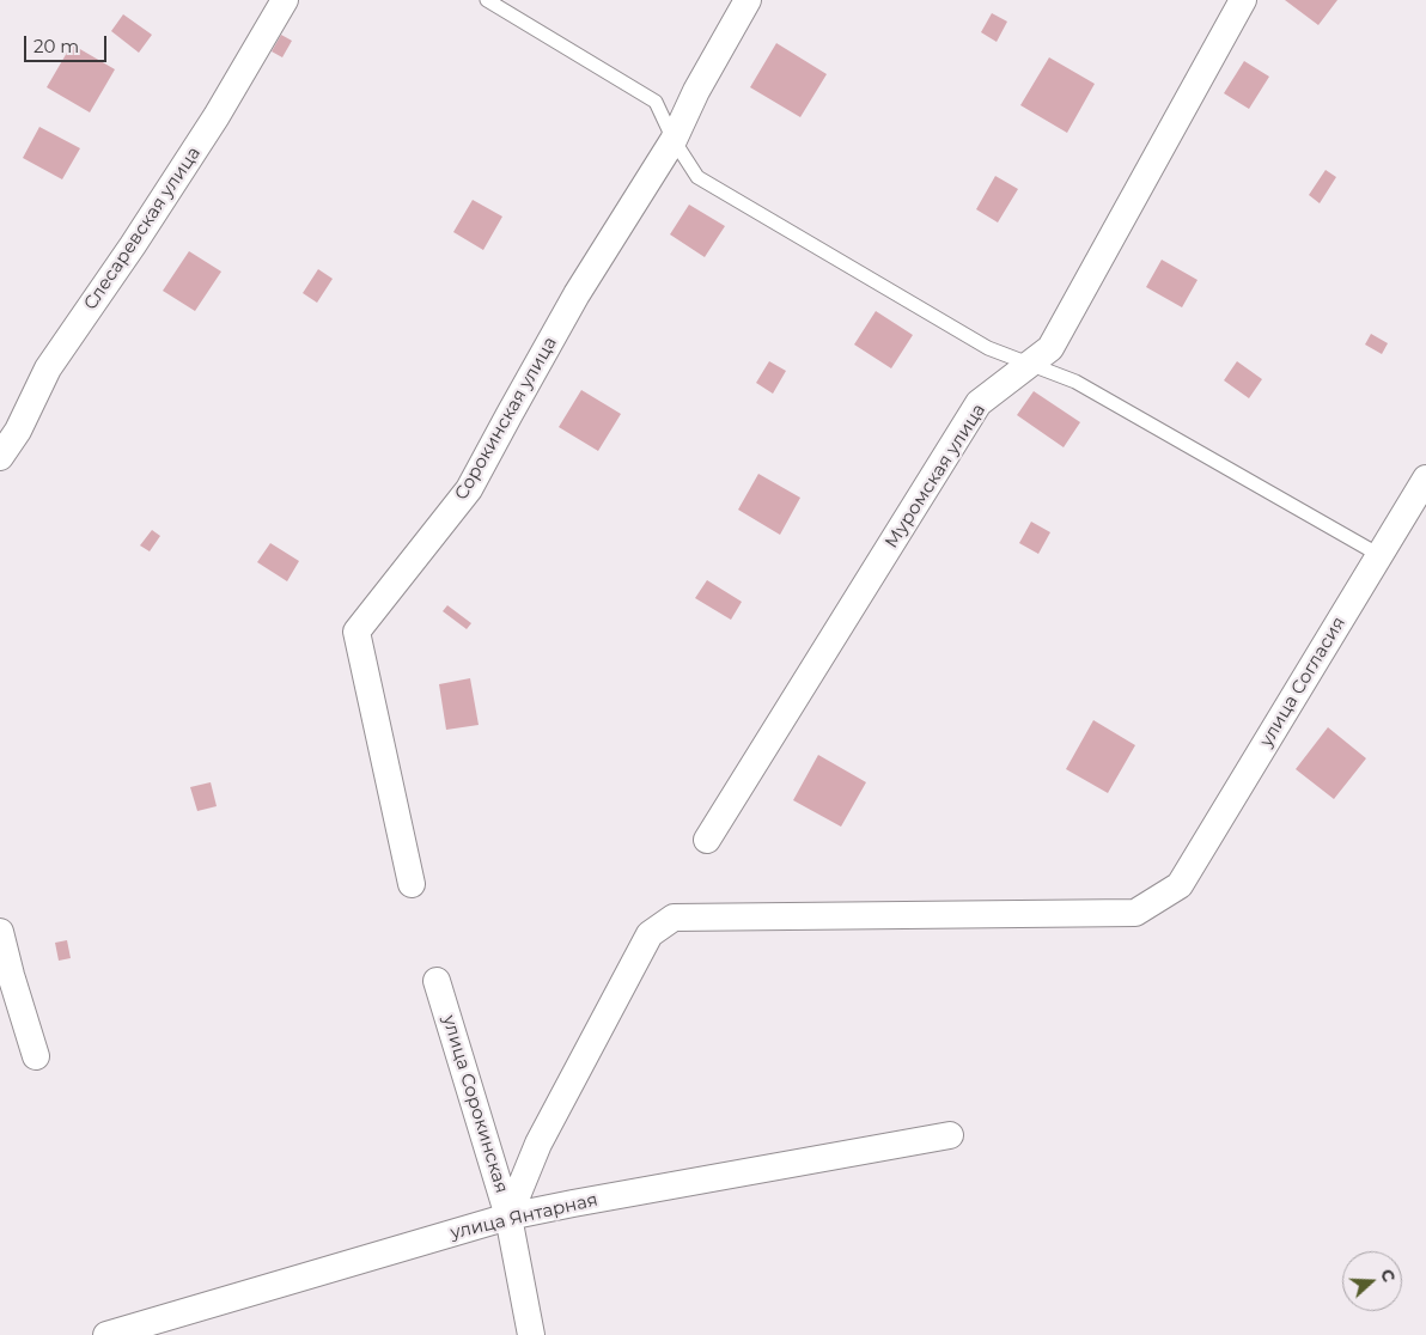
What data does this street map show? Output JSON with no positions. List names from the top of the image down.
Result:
{
  "streets": {
    "street": [
      "Слесаревская улица",
      "Сорокинская улица",
      "Муромская улица",
      "улица Согласия",
      "улица Сорокинская",
      "улица Янтарная"
    ]
  },
  "crossings": [
    ["улица Согласия", "улица Сорокинская"],
    ["улица Согласия", "улица Янтарная"],
    ["улица Сорокинская", "улица Янтарная"]
  ],
  "scale_bar": "20 m",
  "north": "right"
}
